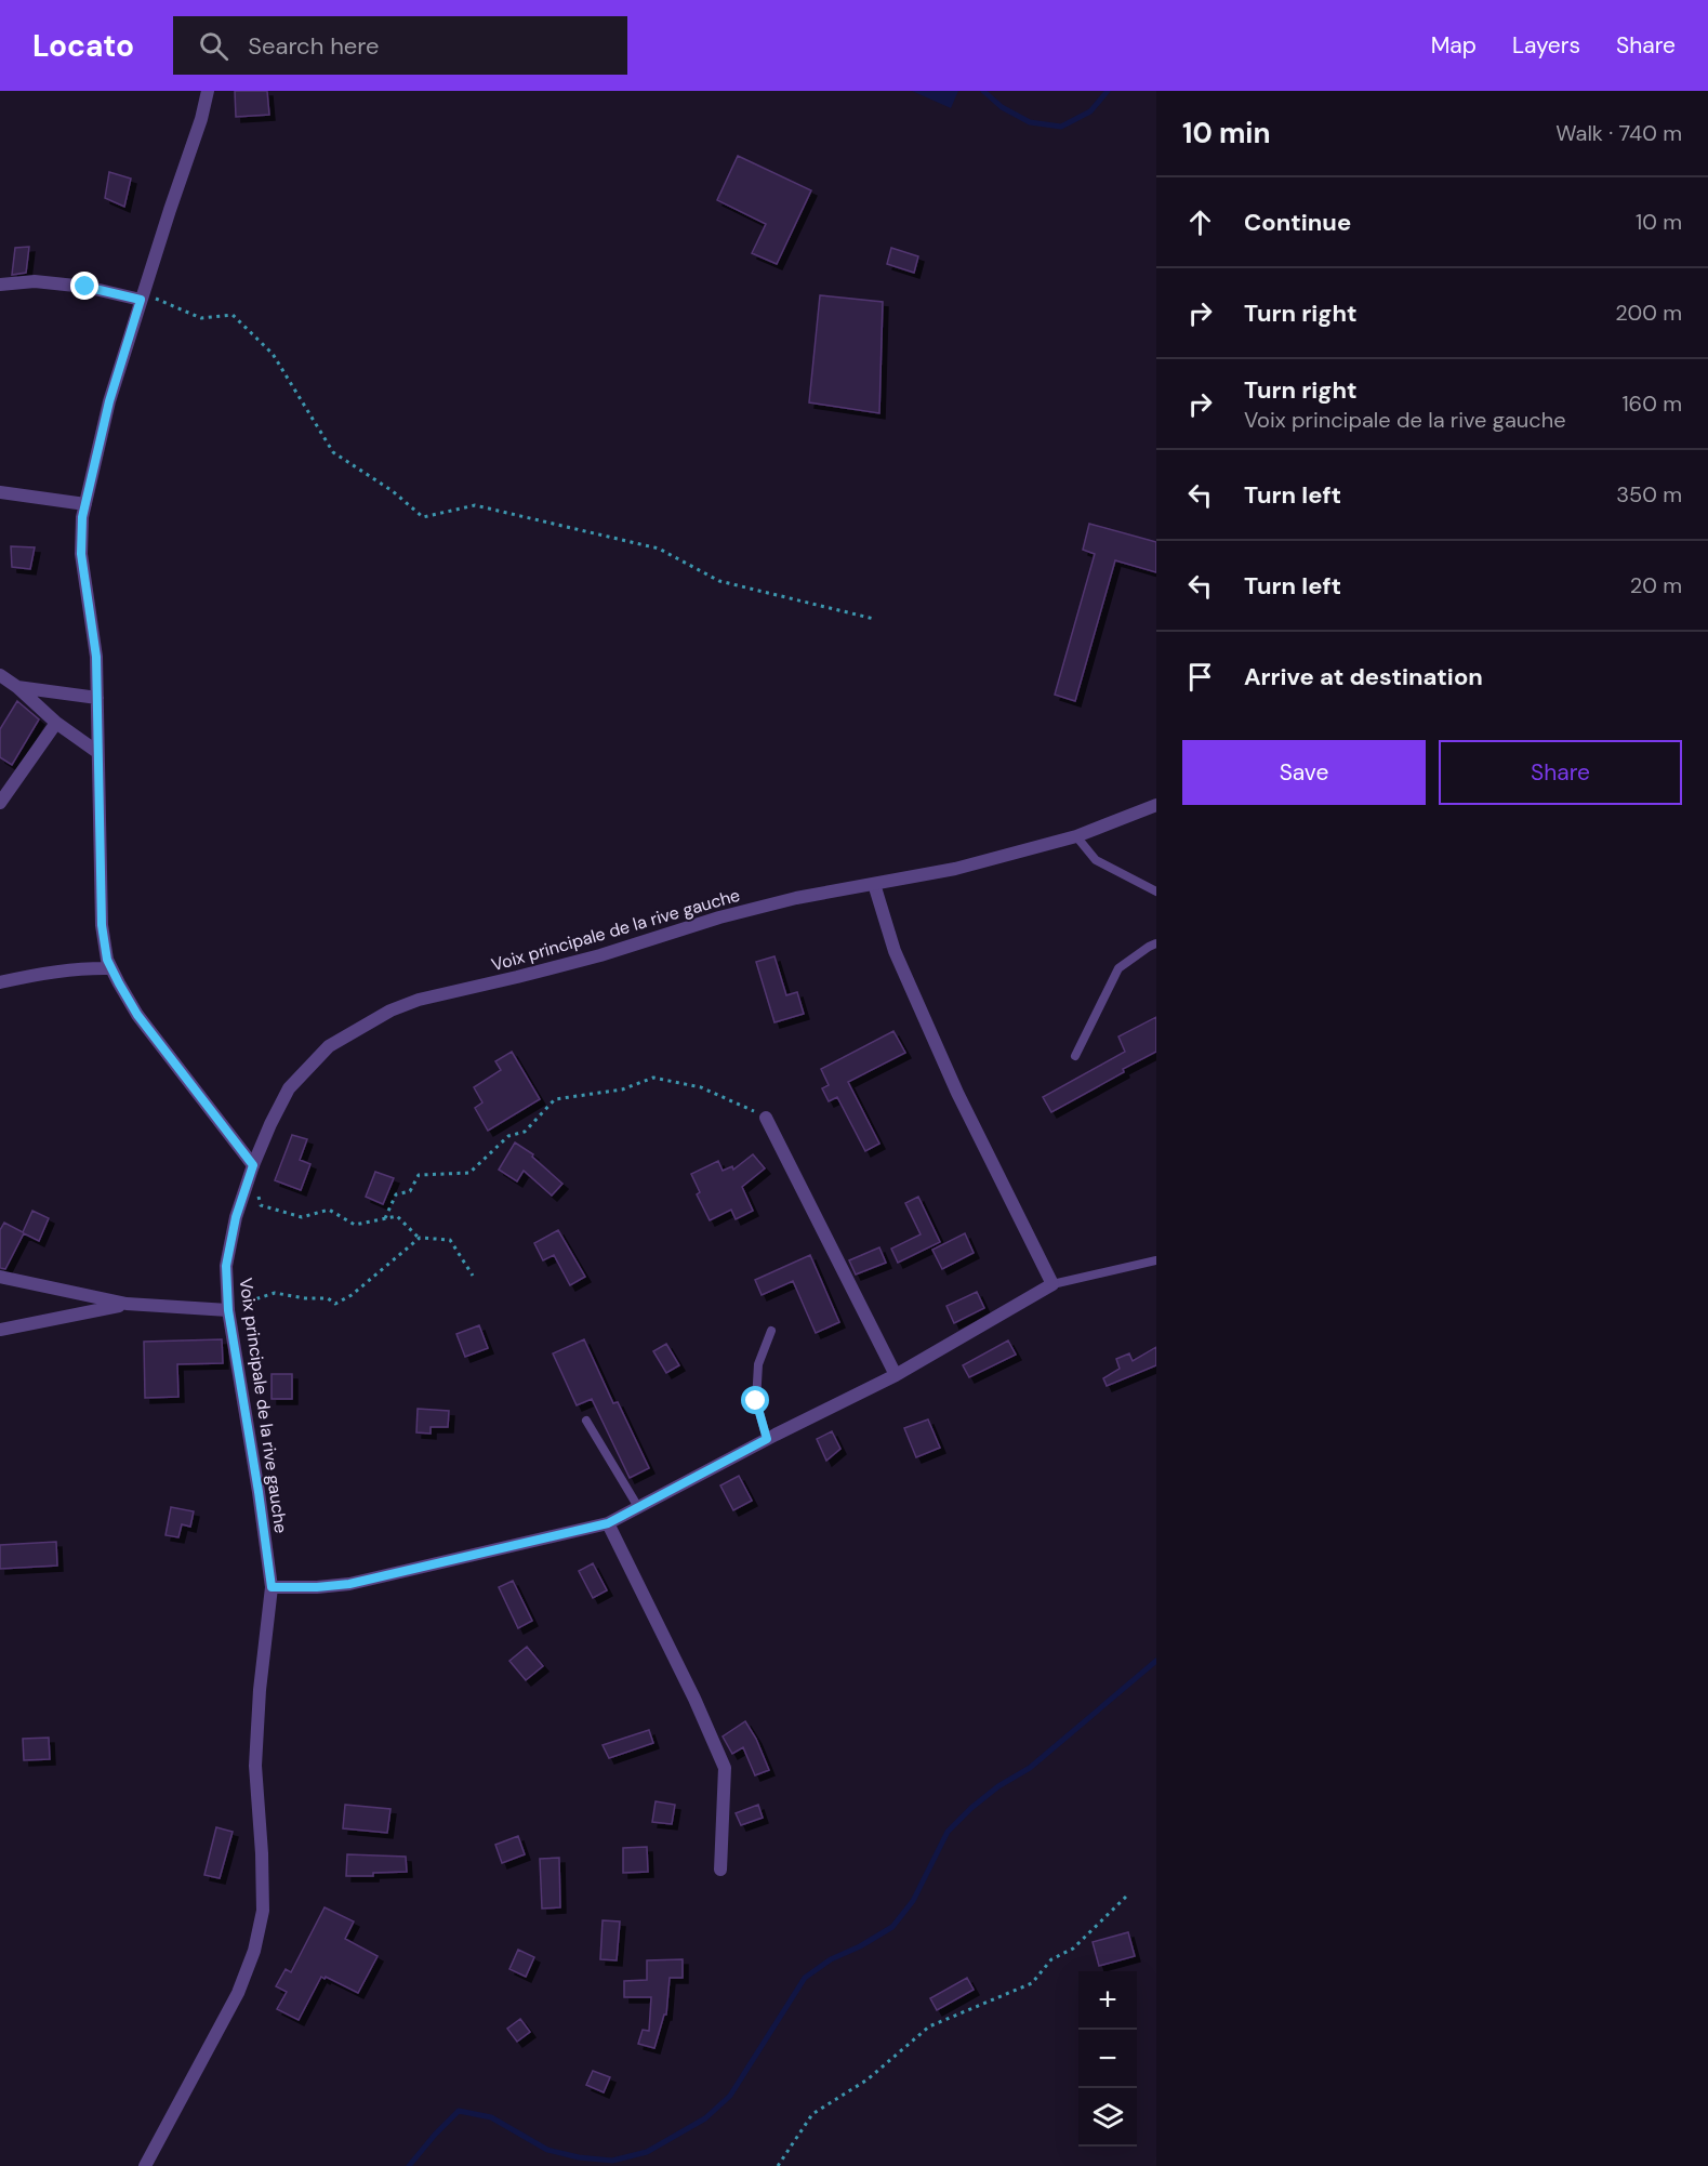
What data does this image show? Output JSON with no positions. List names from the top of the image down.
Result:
{
  "streets": {
    "street": ["Voix principale de la rive gauche"]
  },
  "page": {
    "header": "Locato",
    "search": "Search here",
    "nav": ["Map", "Layers", "Share"],
    "heading": ["10 min", "Walk · 740 m"],
    "list": [
      ["Continue", "10 m"],
      ["Turn right", "200 m"],
      ["Turn right", "Voix principale de la rive gauche", "160 m"],
      ["Turn left", "350 m"],
      ["Turn left", "20 m"],
      "Arrive at destination"
    ],
    "buttons": ["Save", "Share"],
    "map_buttons": ["+", "−"]
  }
}
